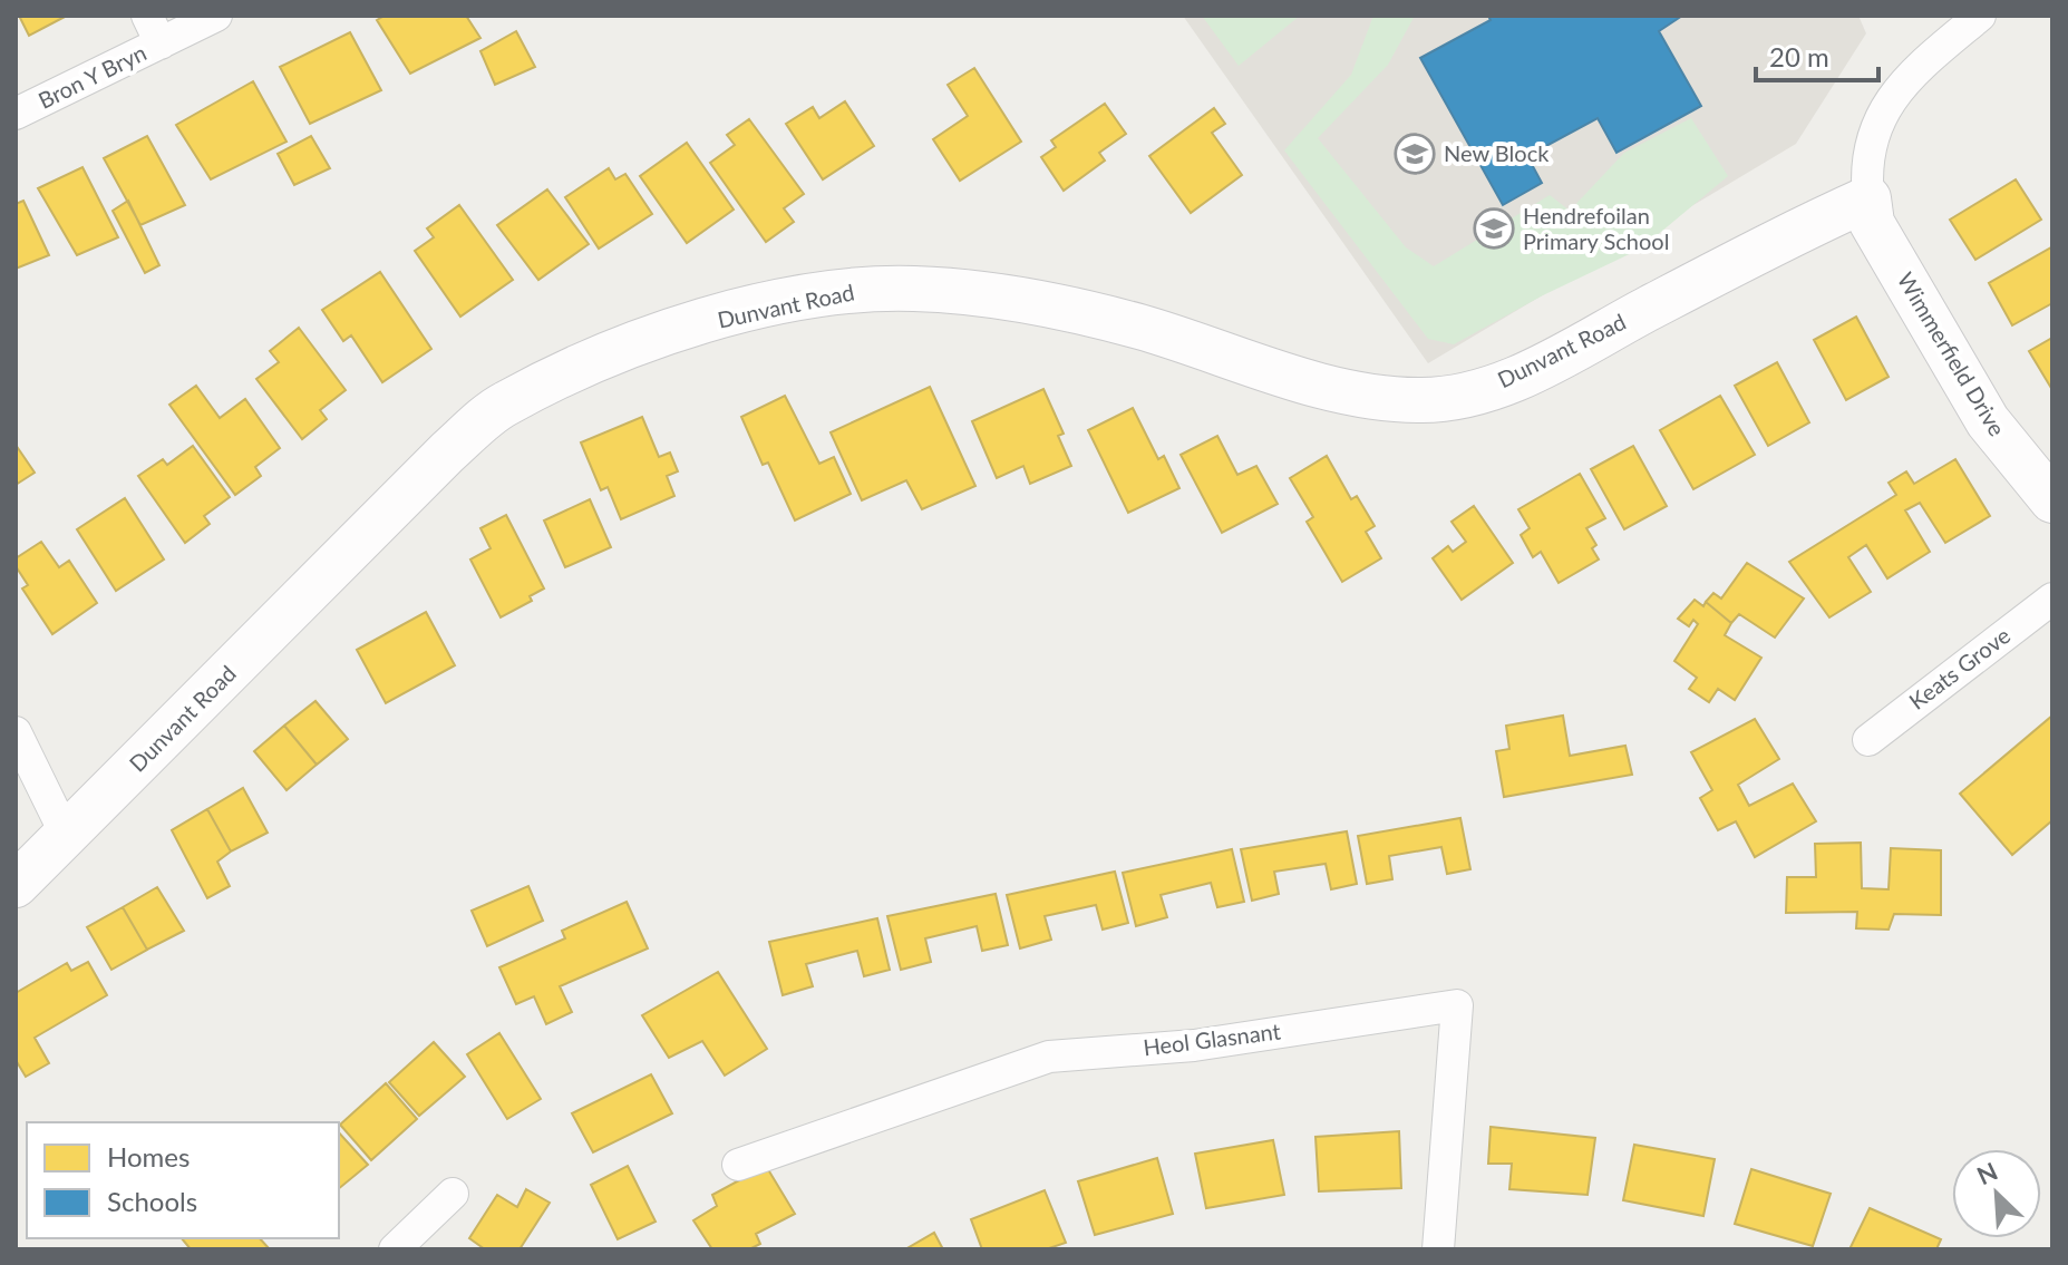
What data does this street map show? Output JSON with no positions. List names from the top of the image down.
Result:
{
  "streets": {
    "street": [
      "Bron Y Bryn",
      "Dunvant Road",
      "Wimmerfield Drive",
      "Keats Grove",
      "Heol Glasnant"
    ]
  },
  "crossings": [
    ["Dunvant Road", "Wimmerfield Drive"]
  ],
  "places": {
    "school or university": ["New Block", "Hendrefoilan Primary School"]
  },
  "legend": ["Homes", "Schools"],
  "scale_bar": "20 m",
  "north": "top left"
}
